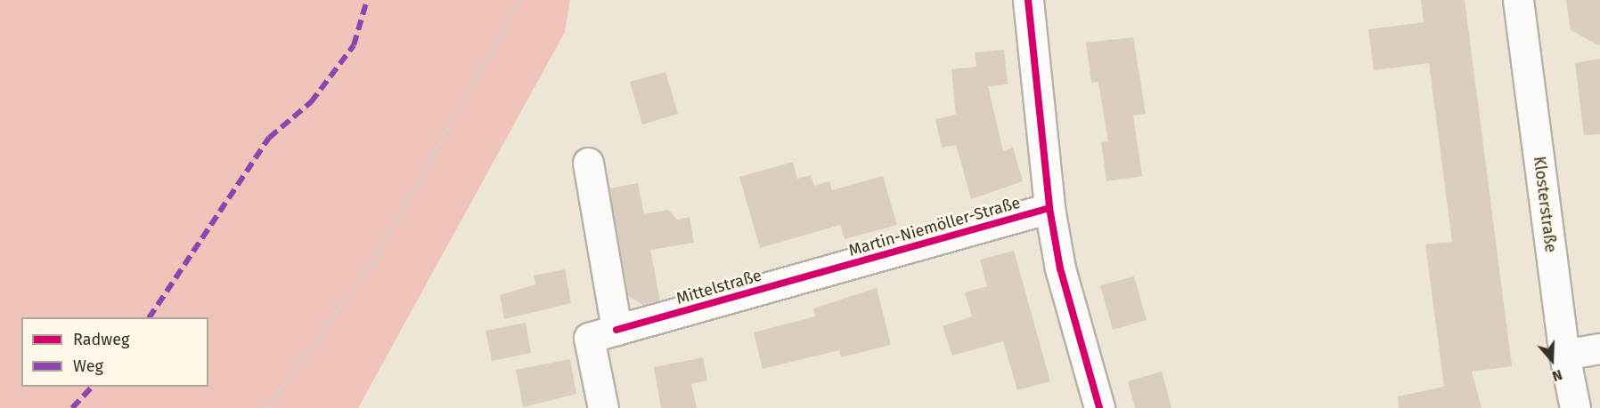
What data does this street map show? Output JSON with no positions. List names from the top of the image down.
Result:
{
  "streets": {
    "street": ["Klosterstraße", "Martin-Niemöller-Straße", "Mittelstraße"]
  },
  "crossings": [
    ["Martin-Niemöller-Straße", "Mittelstraße"]
  ],
  "legend": ["Radweg", "Weg"],
  "north": "bottom"
}
